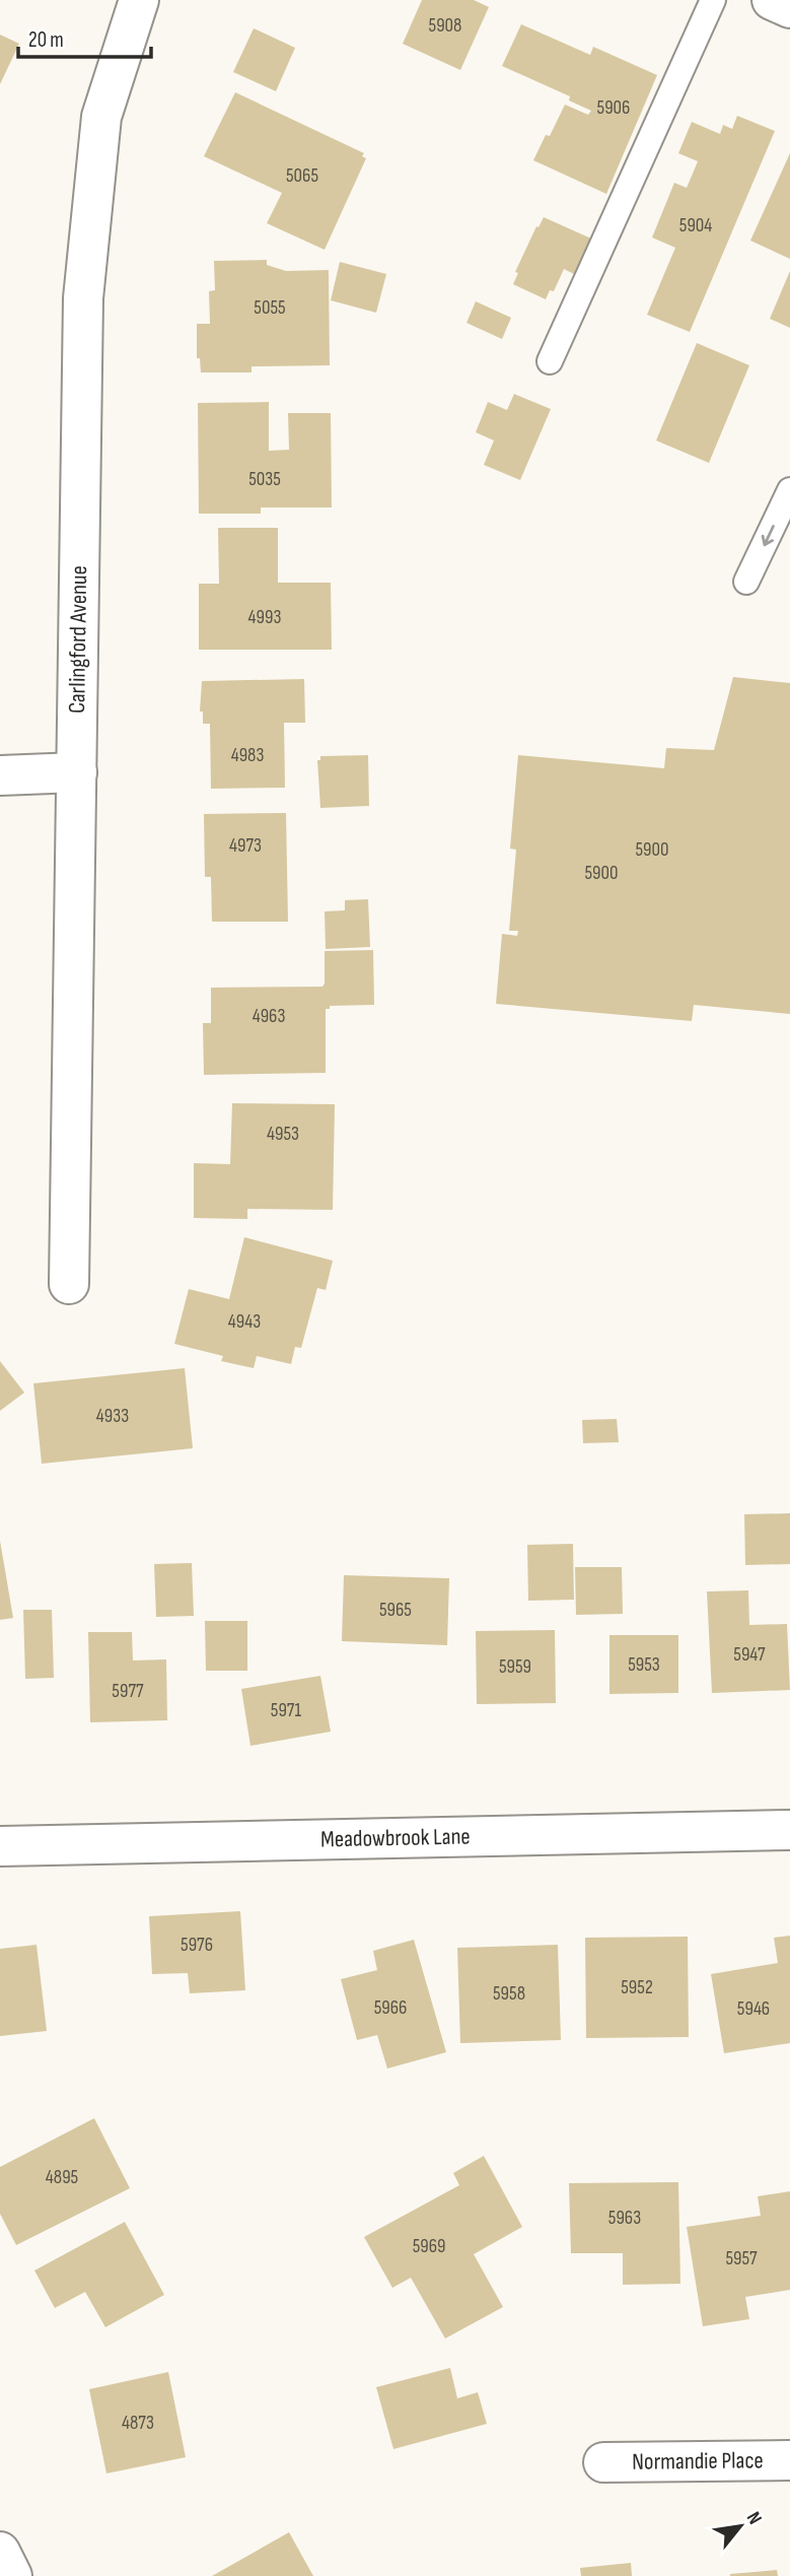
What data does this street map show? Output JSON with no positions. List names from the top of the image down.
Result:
{
  "streets": {
    "street": ["Carlingford Avenue", "Meadowbrook Lane", "Normandie Place"]
  },
  "house_numbers": [
    "5908",
    "5906",
    "5065",
    "5904",
    "5055",
    "5035",
    "4993",
    "4983",
    "4973",
    "5900",
    "5900",
    "4963",
    "4953",
    "4943",
    "4933",
    "5965",
    "5947",
    "5953",
    "5959",
    "5977",
    "5971",
    "5976",
    "5952",
    "5958",
    "5966",
    "5946",
    "4895",
    "5963",
    "5969",
    "5957",
    "4873"
  ],
  "scale_bar": "20 m",
  "north": "top right"
}
